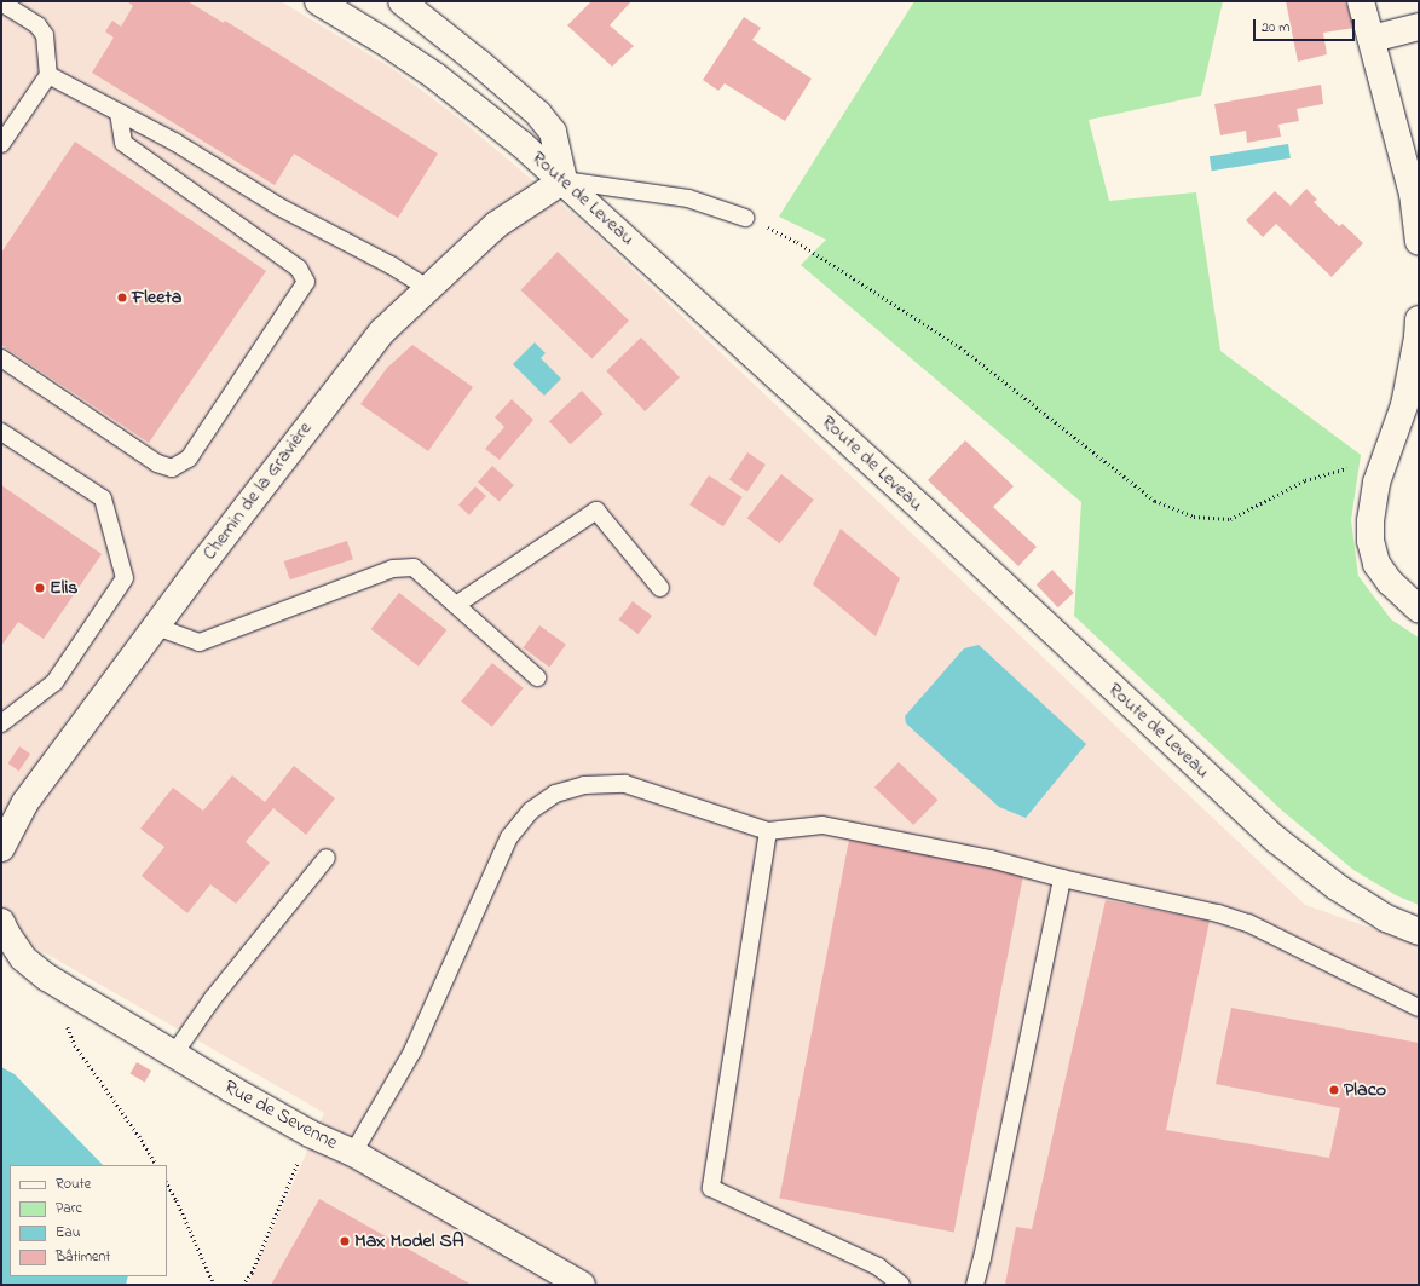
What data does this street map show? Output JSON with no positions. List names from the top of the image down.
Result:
{
  "streets": {
    "street": ["Route de Leveau", "Chemin de la Gravière", "Rue de Sevenne"]
  },
  "crossings": [
    ["Route de Leveau", "Chemin de la Gravière"]
  ],
  "places": [
    "Fleeta",
    "Elis",
    "Placo",
    "Max Model SA"
  ],
  "legend": [
    "Route",
    "Parc",
    "Eau",
    "Bâtiment"
  ],
  "scale_bar": "20 m"
}
